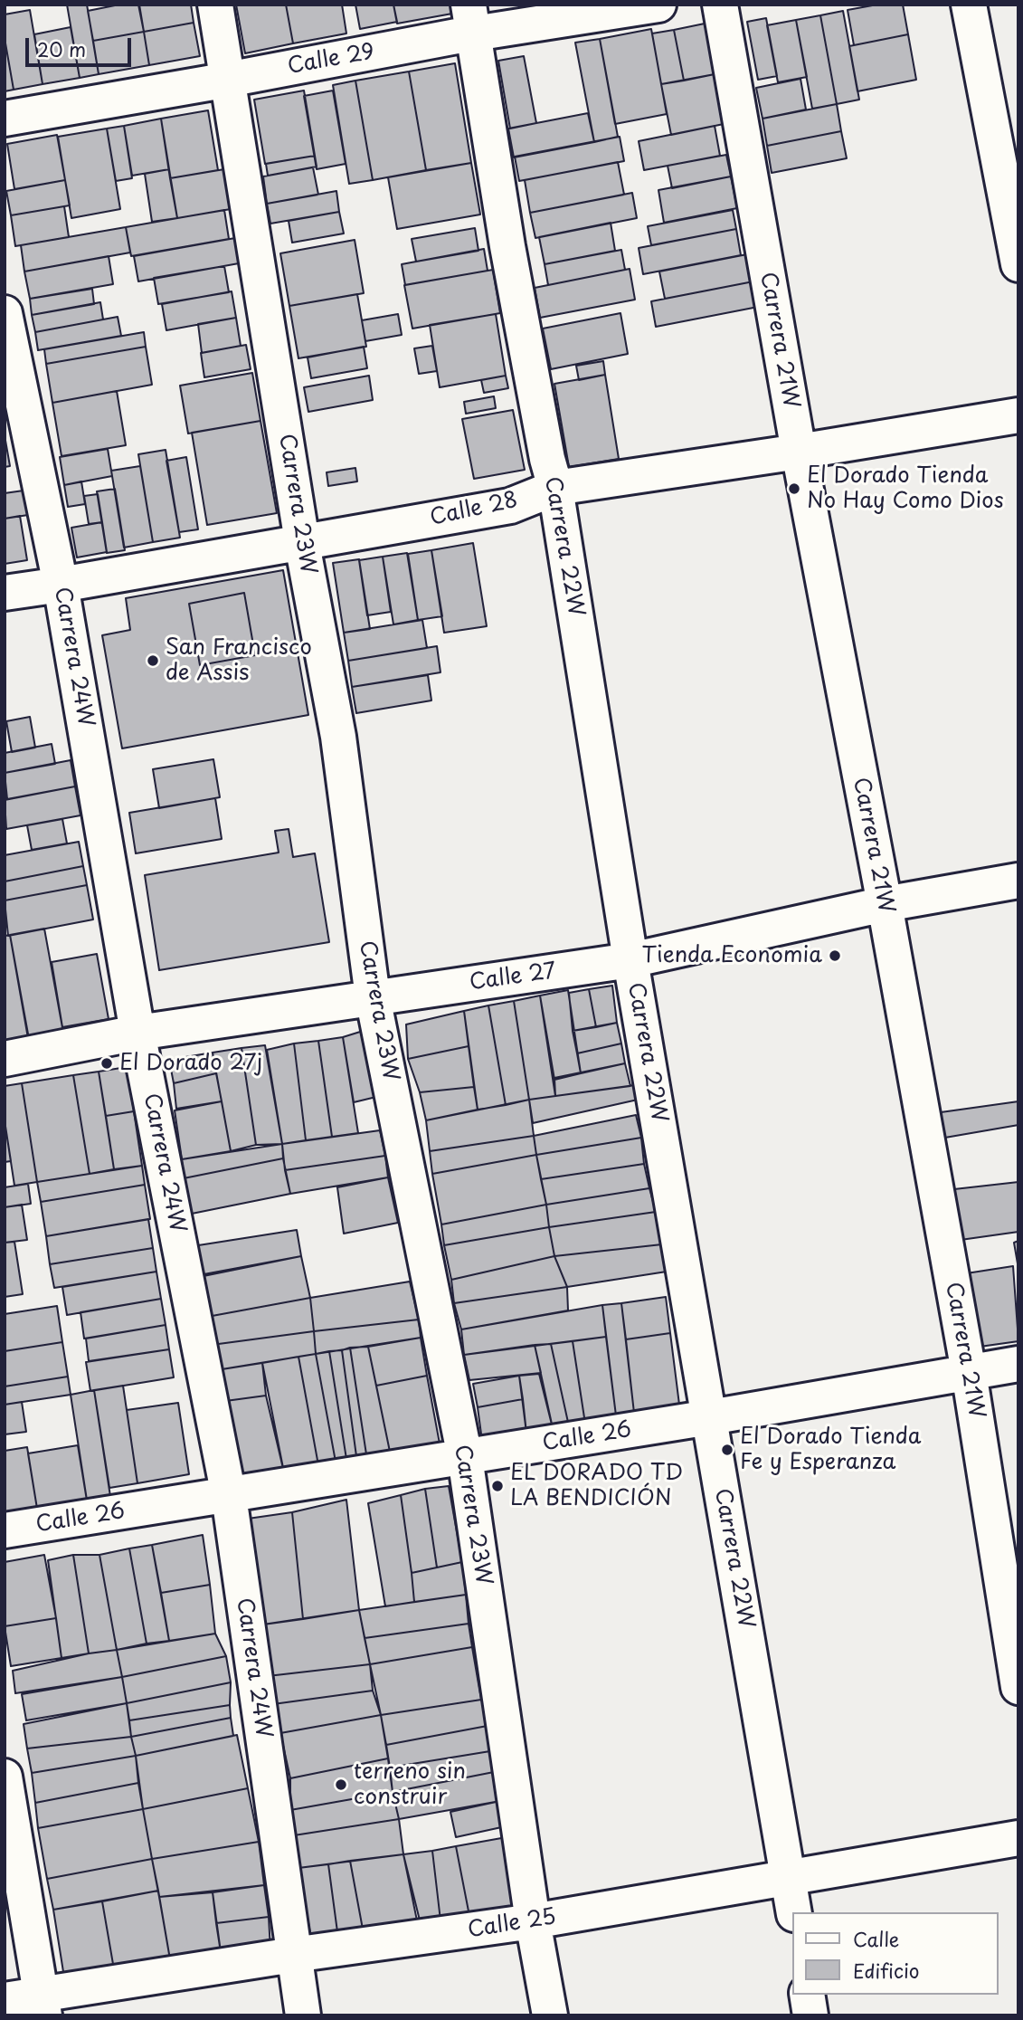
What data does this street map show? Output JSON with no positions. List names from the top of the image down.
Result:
{
  "streets": {
    "street": [
      "Calle 29",
      "Carrera 21W",
      "Carrera 23W",
      "Calle 28",
      "Carrera 22W",
      "Carrera 24W",
      "Calle 27",
      "Calle 26",
      "Calle 25"
    ]
  },
  "crossings": [
    ["Calle 29", "Carrera 23W"],
    ["Calle 29", "Carrera 22W"],
    ["Carrera 21W", "Calle 28"],
    ["Carrera 21W", "Calle 27"],
    ["Carrera 21W", "Calle 26"],
    ["Carrera 23W", "Calle 28"],
    ["Carrera 23W", "Calle 27"],
    ["Carrera 23W", "Calle 26"],
    ["Carrera 23W", "Calle 25"],
    ["Calle 28", "Carrera 22W"],
    ["Calle 28", "Carrera 24W"],
    ["Carrera 22W", "Calle 27"],
    ["Carrera 22W", "Calle 26"],
    ["Carrera 22W", "Calle 25"],
    ["Carrera 24W", "Calle 27"],
    ["Carrera 24W", "Calle 26"],
    ["Carrera 24W", "Calle 25"]
  ],
  "places": [
    "El Dorado Tienda No Hay Como Dios",
    "San Francisco de Assis",
    "Tienda Economia",
    "El Dorado 27j",
    "El Dorado Tienda Fe y Esperanza",
    "EL DORADO TD LA BENDICIÓN",
    "terreno sin construir"
  ],
  "legend": ["Calle", "Edificio"],
  "scale_bar": "20 m"
}
